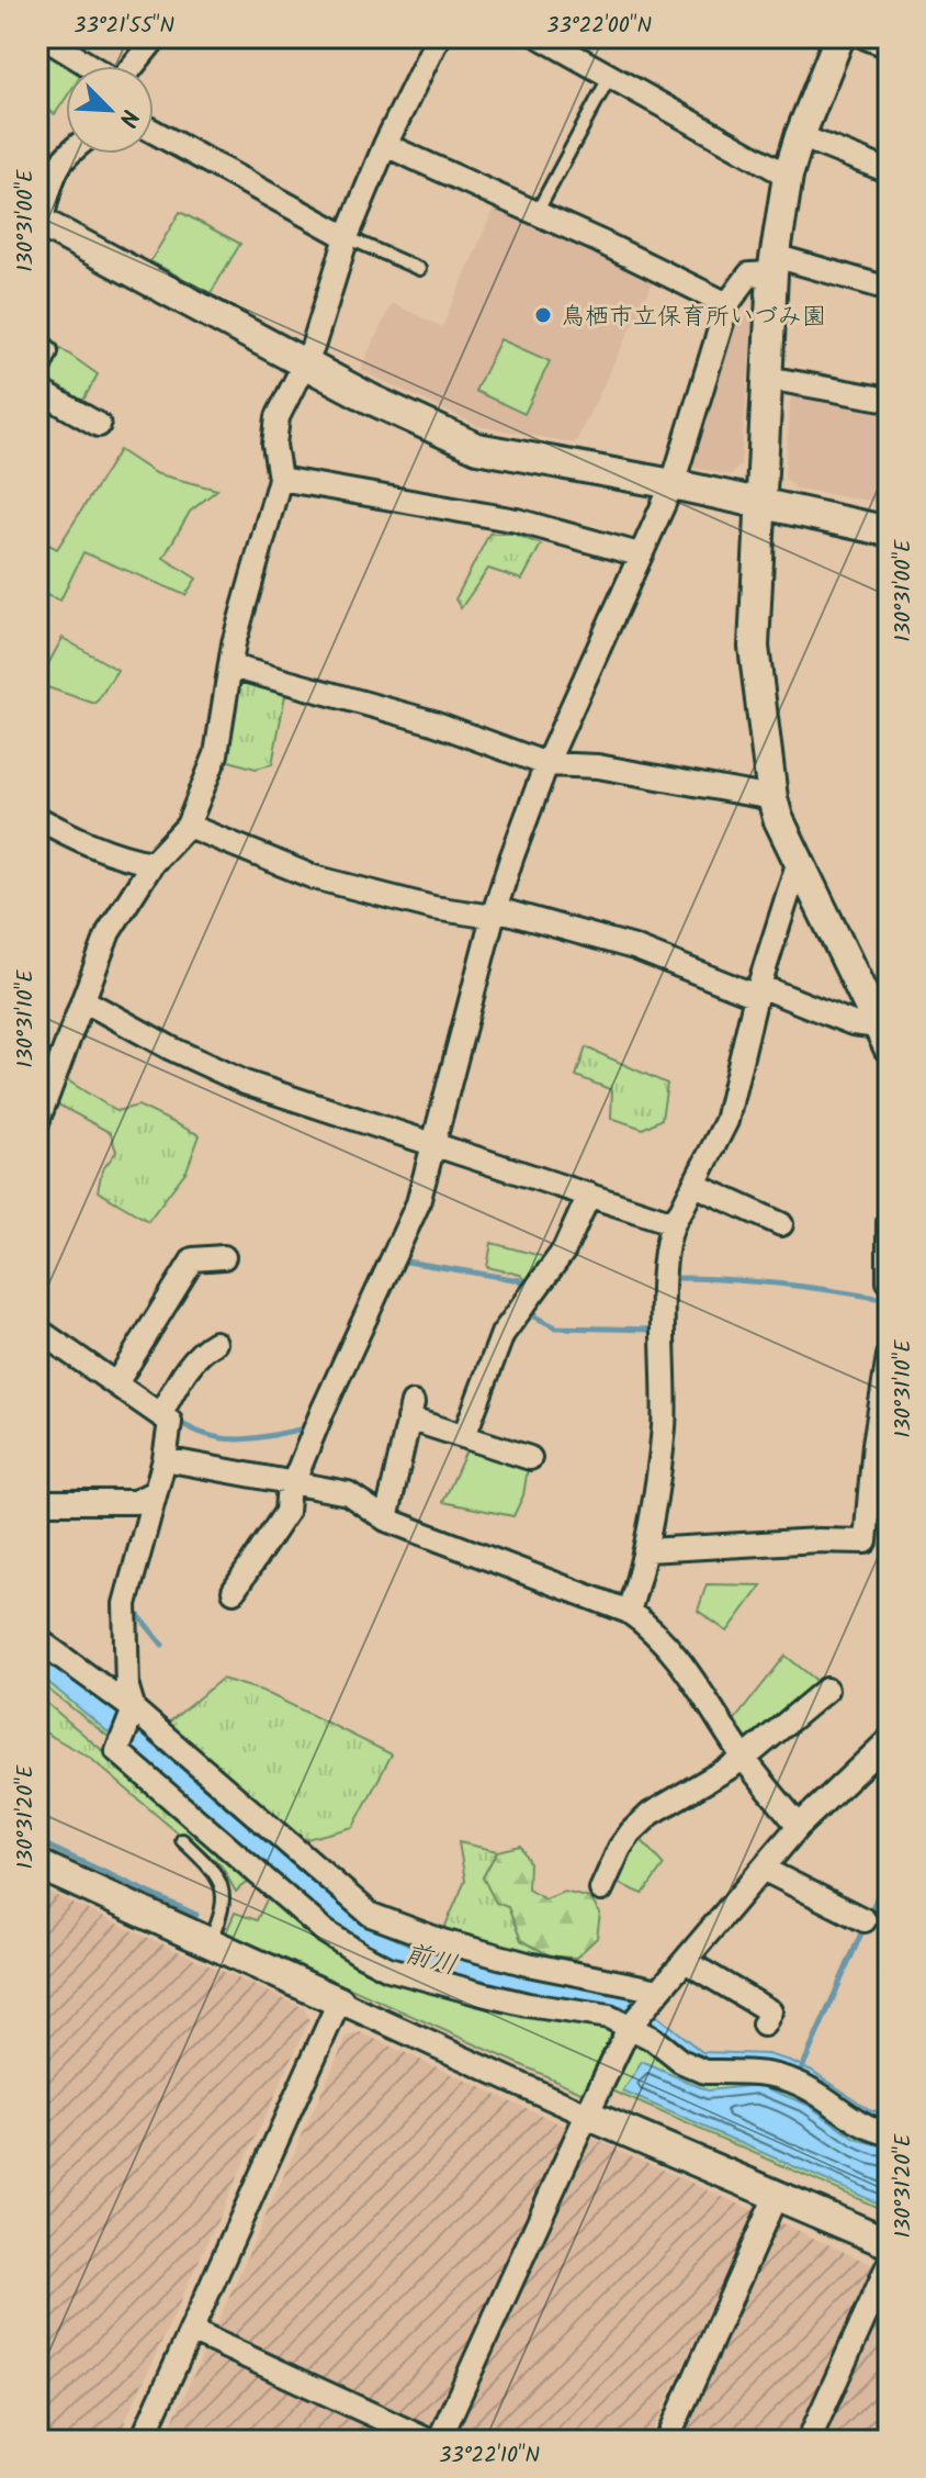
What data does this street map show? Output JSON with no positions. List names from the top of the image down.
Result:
{
  "water": ["前川"],
  "places": ["鳥栖市立保育所いづみ園"],
  "north": "bottom right",
  "coordinates": [
    "33°21'55\"N",
    "33°22'00\"N",
    "130°31'00\"E",
    "130°31'10\"E",
    "130°31'20\"E",
    "33°22'10\"N"
  ]
}
